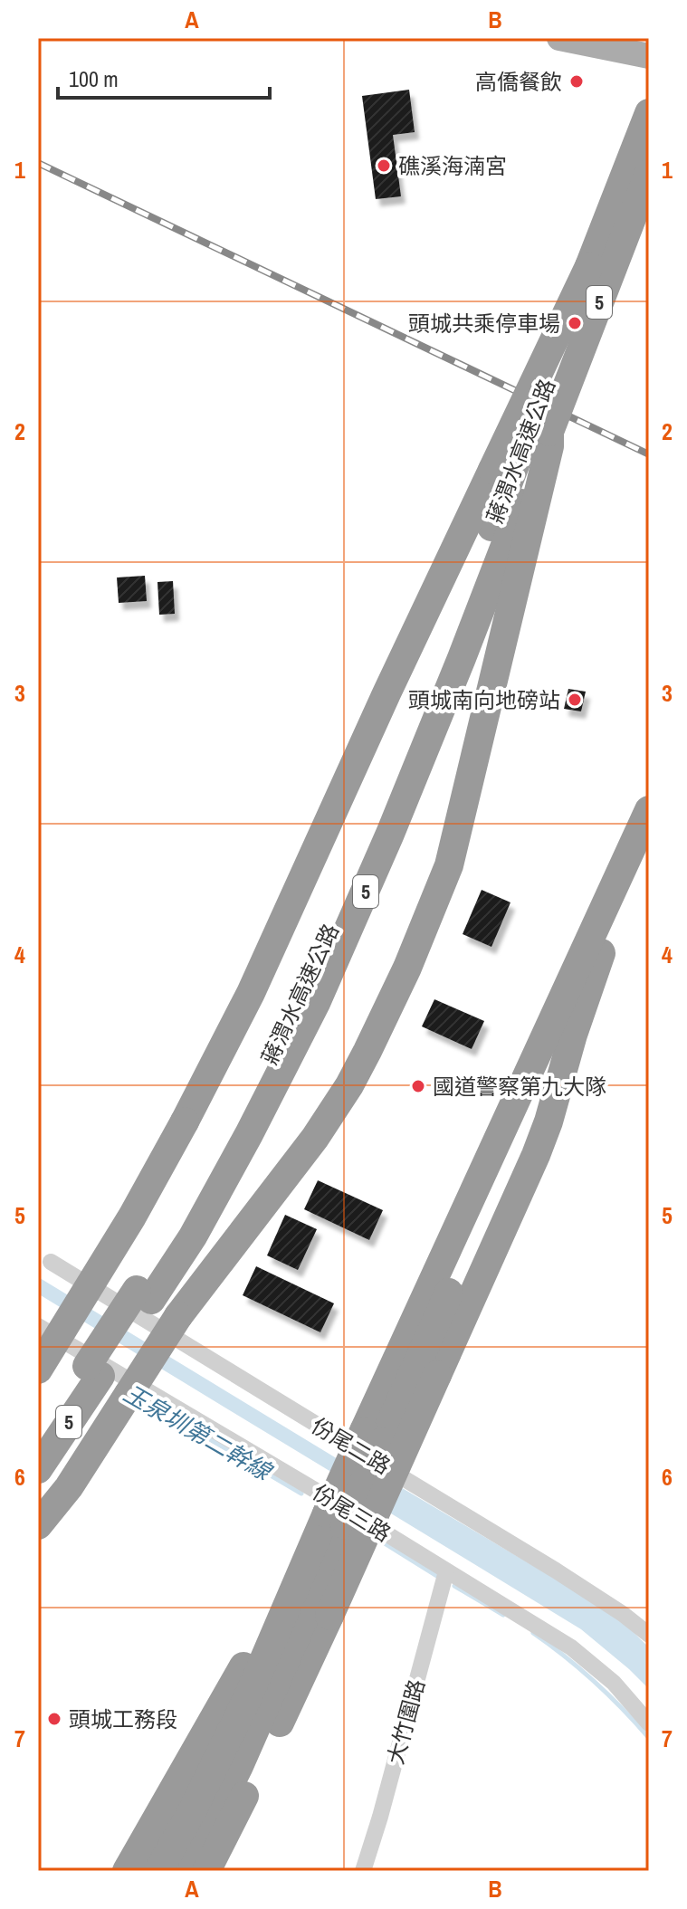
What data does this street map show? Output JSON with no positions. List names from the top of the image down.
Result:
{
  "streets": {
    "highway": ["5", "蔣渭水高速公路"],
    "street": ["份尾二路", "份尾三路", "大竹圍路"]
  },
  "crossings": [
    ["份尾三路", "大竹圍路"]
  ],
  "water": ["玉泉圳第二幹線"],
  "places": [
    "高僑餐飲",
    "礁溪海湳宮",
    "頭城共乘停車場",
    "頭城南向地磅站",
    "國道警察第九大隊",
    "頭城工務段"
  ],
  "scale_bar": "100 m",
  "grid": {
    "columns": ["A", "B"],
    "rows": [
      "1",
      "2",
      "3",
      "4",
      "5",
      "6",
      "7"
    ]
  }
}
